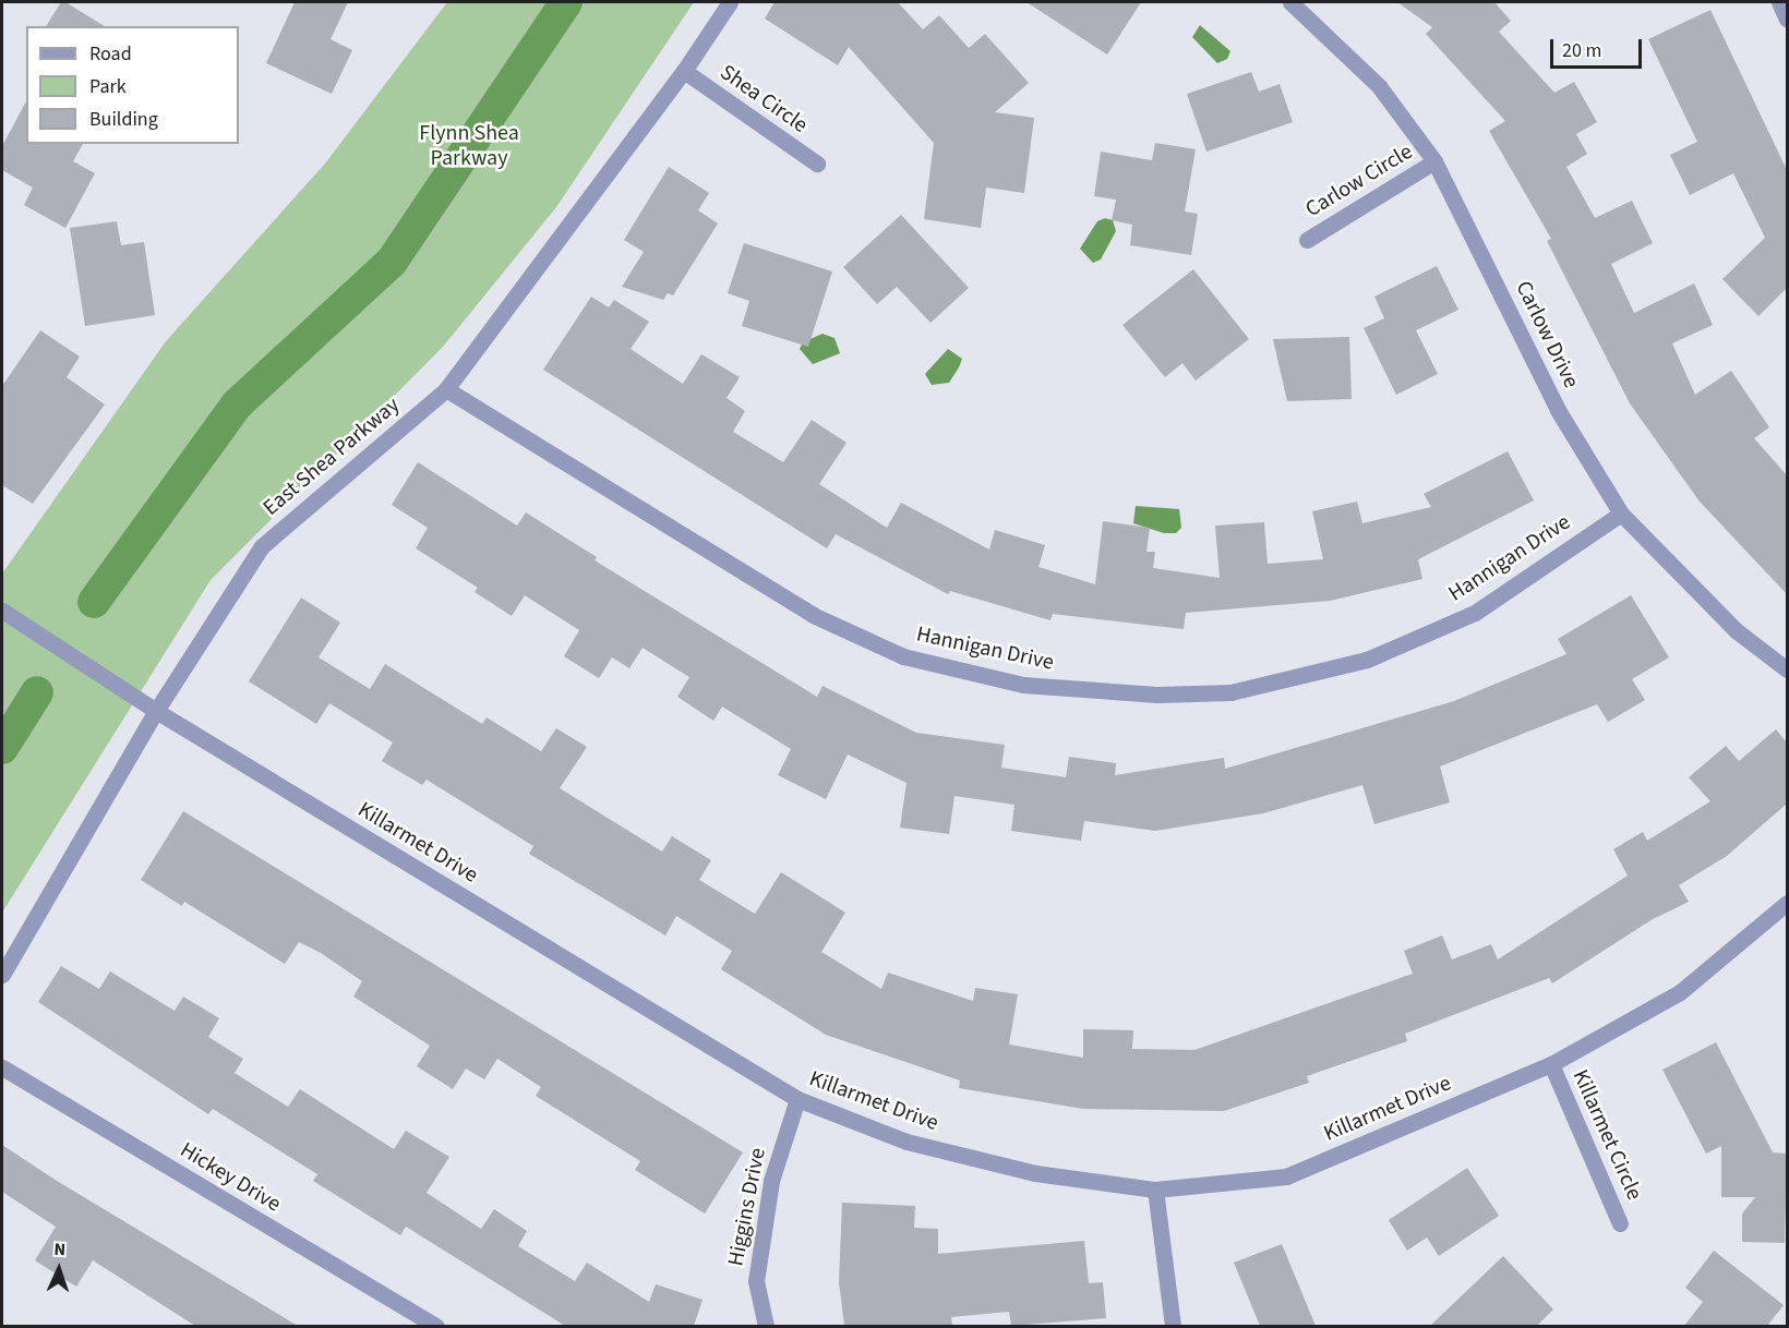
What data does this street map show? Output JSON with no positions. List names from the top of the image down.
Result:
{
  "streets": {
    "street": [
      "Shea Circle",
      "Carlow Circle",
      "Carlow Drive",
      "East Shea Parkway",
      "Hannigan Drive",
      "Killarmet Drive",
      "Killarmet Circle",
      "Hickey Drive",
      "Higgins Drive"
    ]
  },
  "crossings": [
    ["Shea Circle", "East Shea Parkway"],
    ["Carlow Circle", "Carlow Drive"],
    ["Carlow Drive", "Hannigan Drive"],
    ["East Shea Parkway", "Hannigan Drive"],
    ["East Shea Parkway", "Killarmet Drive"],
    ["Killarmet Drive", "Killarmet Circle"],
    ["Killarmet Drive", "Higgins Drive"]
  ],
  "parks": ["Flynn Shea Parkway"],
  "legend": ["Road", "Park", "Building"],
  "scale_bar": "20 m",
  "north": "top"
}
